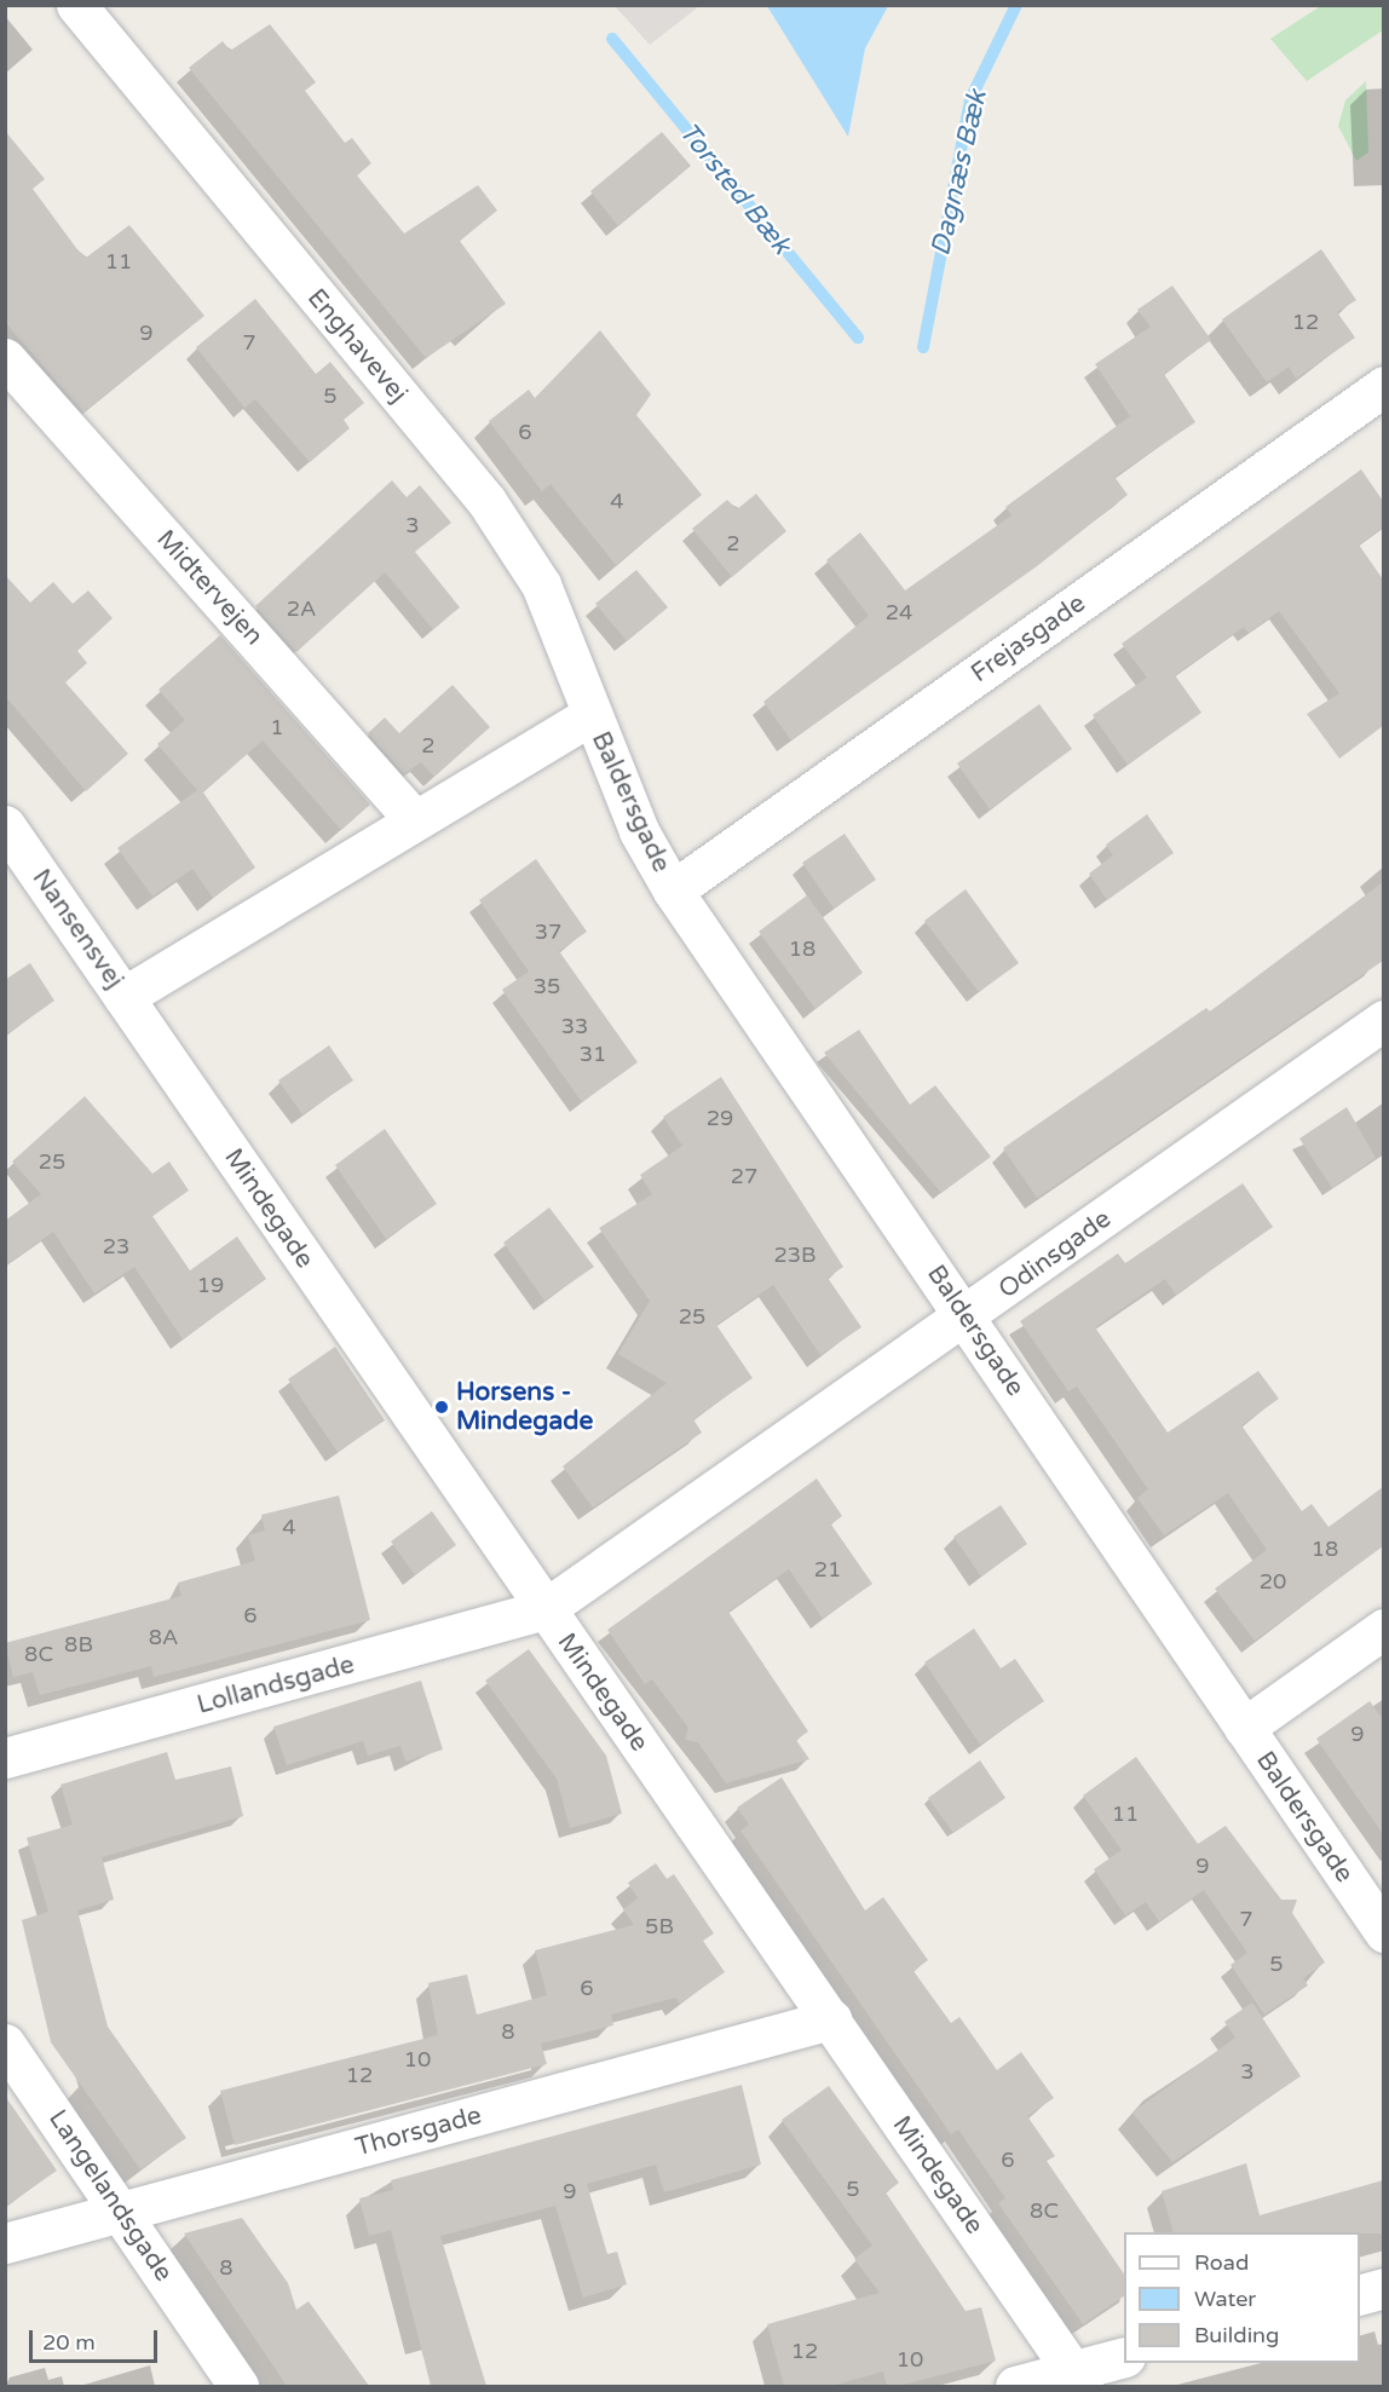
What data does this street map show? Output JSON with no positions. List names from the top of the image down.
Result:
{
  "streets": {
    "street": [
      "Enghavevej",
      "Midtervejen",
      "Frejasgade",
      "Baldersgade",
      "Nansensvej",
      "Mindegade",
      "Odinsgade",
      "Lollandsgade",
      "Thorsgade",
      "Langelandsgade"
    ]
  },
  "crossings": [
    ["Enghavevej", "Baldersgade"],
    ["Frejasgade", "Baldersgade"],
    ["Baldersgade", "Odinsgade"],
    ["Nansensvej", "Mindegade"],
    ["Mindegade", "Odinsgade"],
    ["Mindegade", "Lollandsgade"],
    ["Mindegade", "Thorsgade"],
    ["Odinsgade", "Lollandsgade"],
    ["Thorsgade", "Langelandsgade"]
  ],
  "water": ["Dagnæs Bæk", "Torsted Bæk"],
  "places": ["Horsens - Mindegade"],
  "house_numbers": [
    "11",
    "12",
    "9",
    "7",
    "5",
    "6",
    "4",
    "3",
    "2",
    "2A",
    "24",
    "1",
    "2",
    "37",
    "18",
    "35",
    "33",
    "31",
    "29",
    "25",
    "27",
    "23",
    "23B",
    "19",
    "25",
    "4",
    "18",
    "21",
    "20",
    "6",
    "8A",
    "8B",
    "8C",
    "9",
    "11",
    "9",
    "7",
    "5B",
    "5",
    "6",
    "8",
    "10",
    "3",
    "12",
    "6",
    "5",
    "9",
    "8C",
    "8",
    "12",
    "10"
  ],
  "legend": ["Road", "Water", "Building"],
  "scale_bar": "20 m"
}
